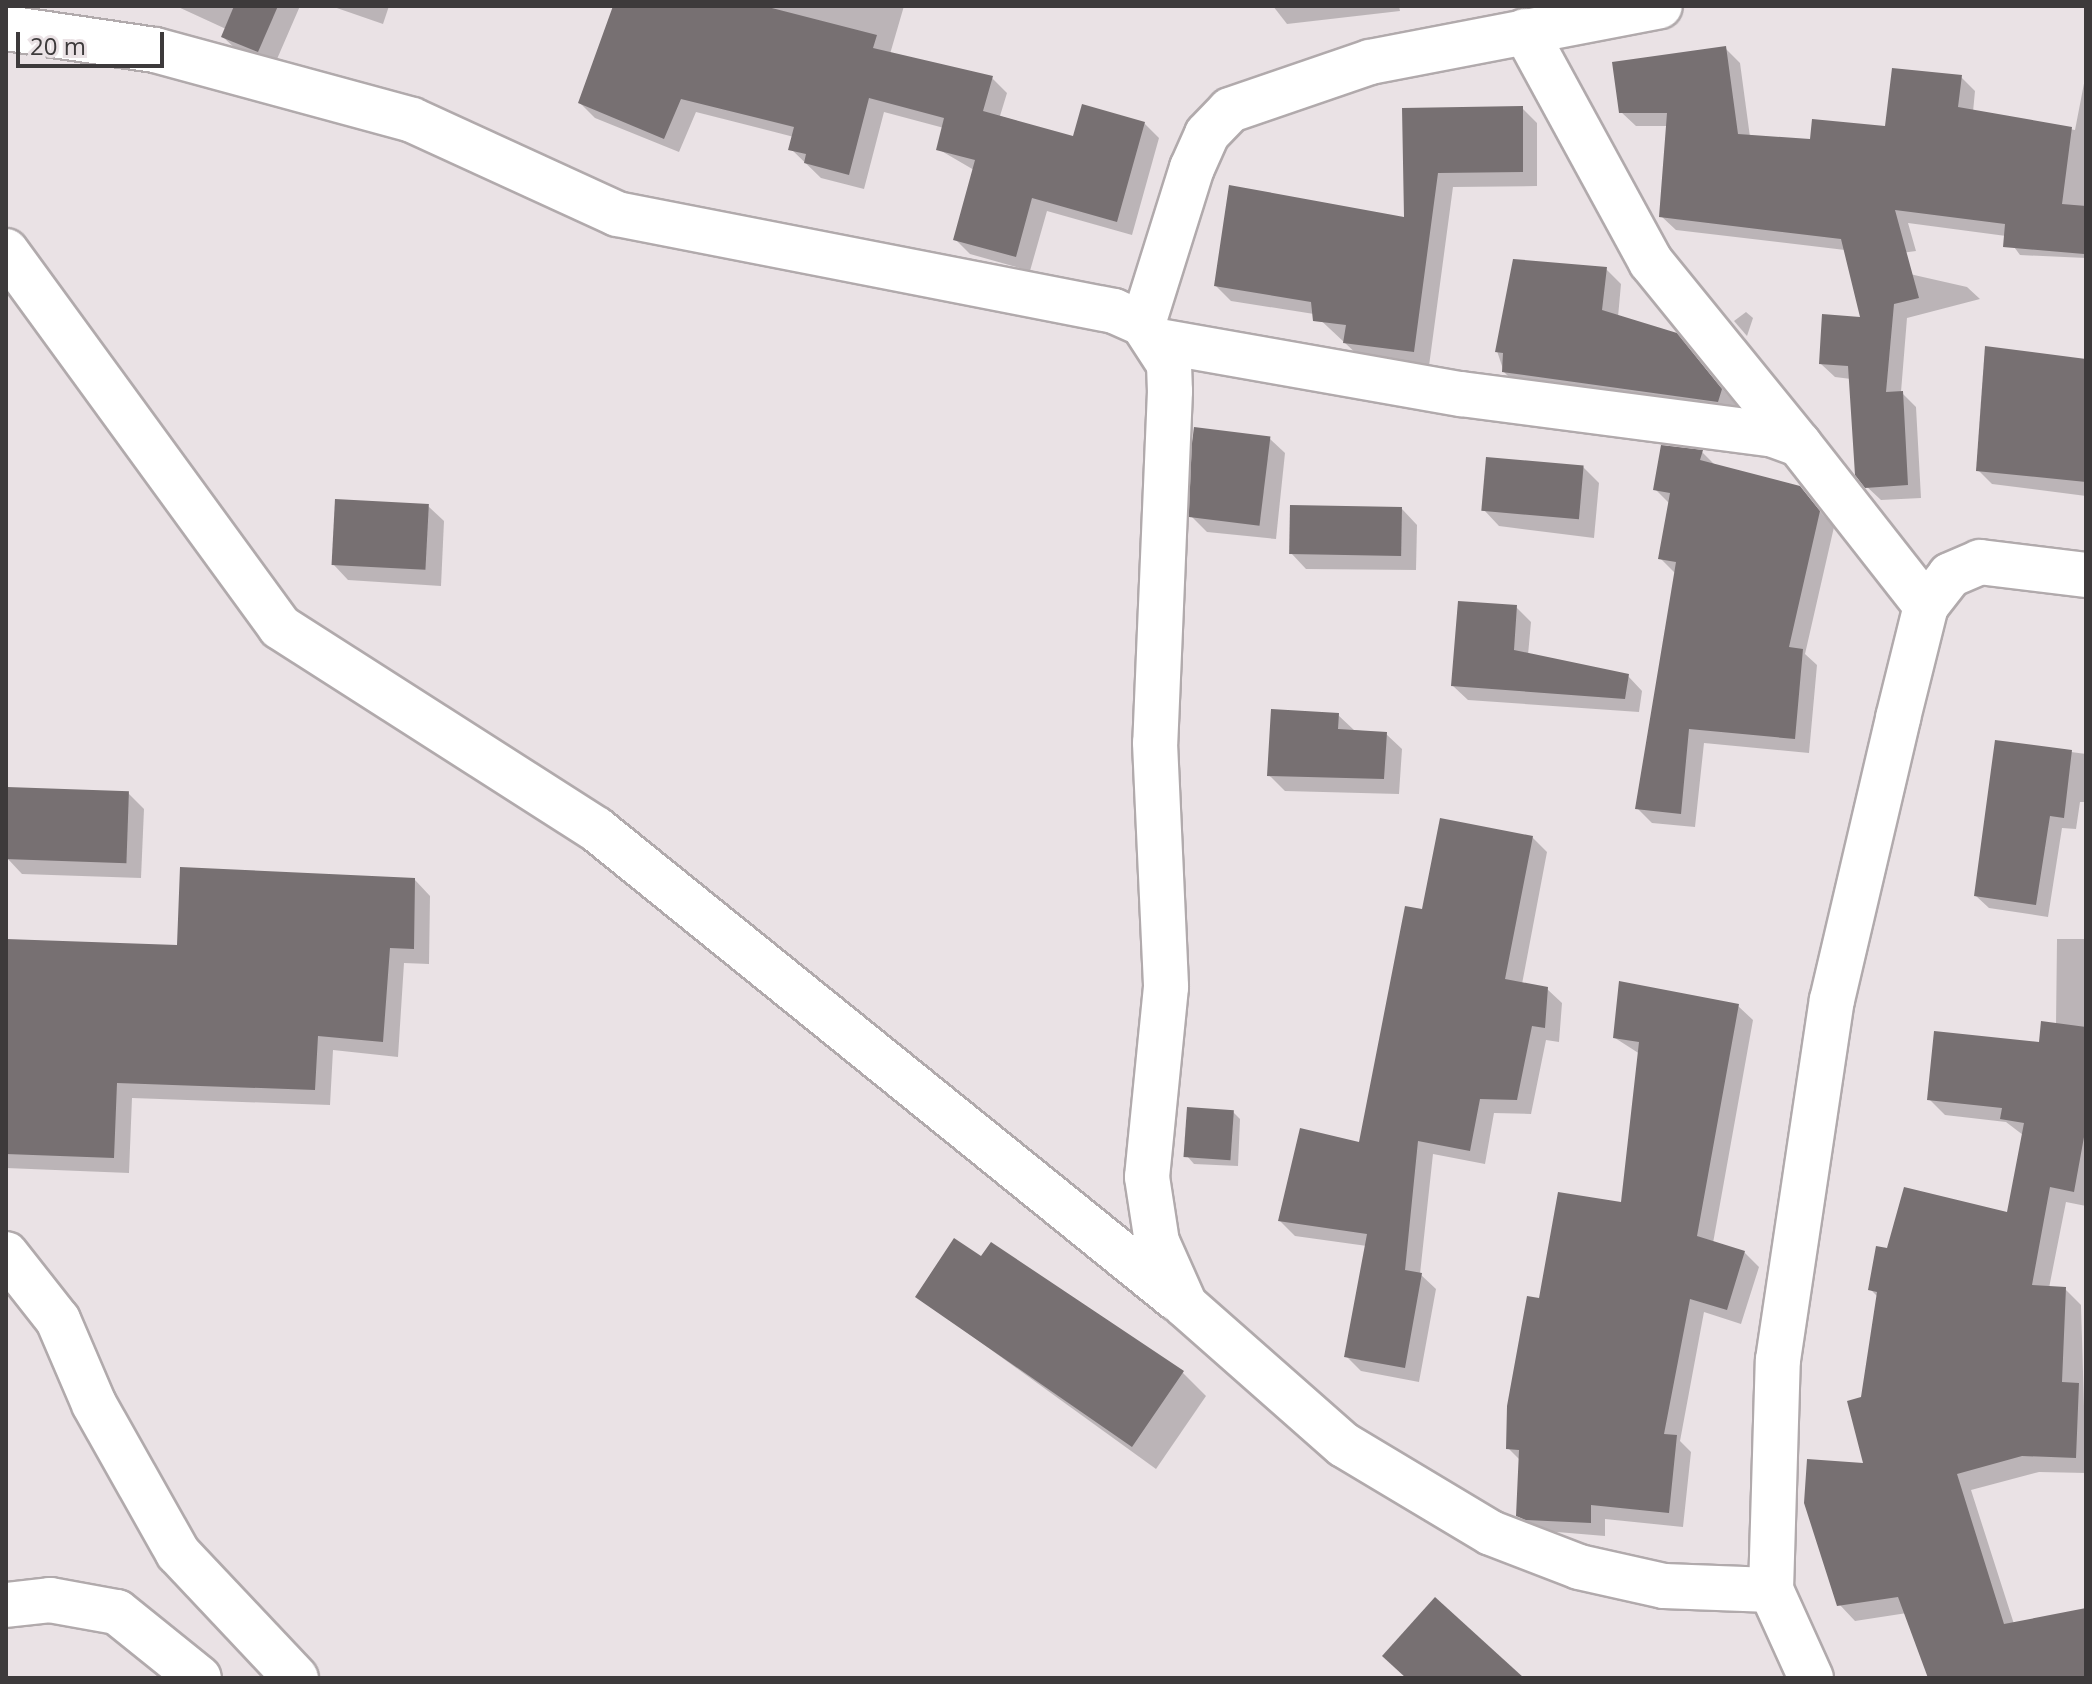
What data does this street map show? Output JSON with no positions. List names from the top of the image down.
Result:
{
  "scale_bar": "20 m"
}
